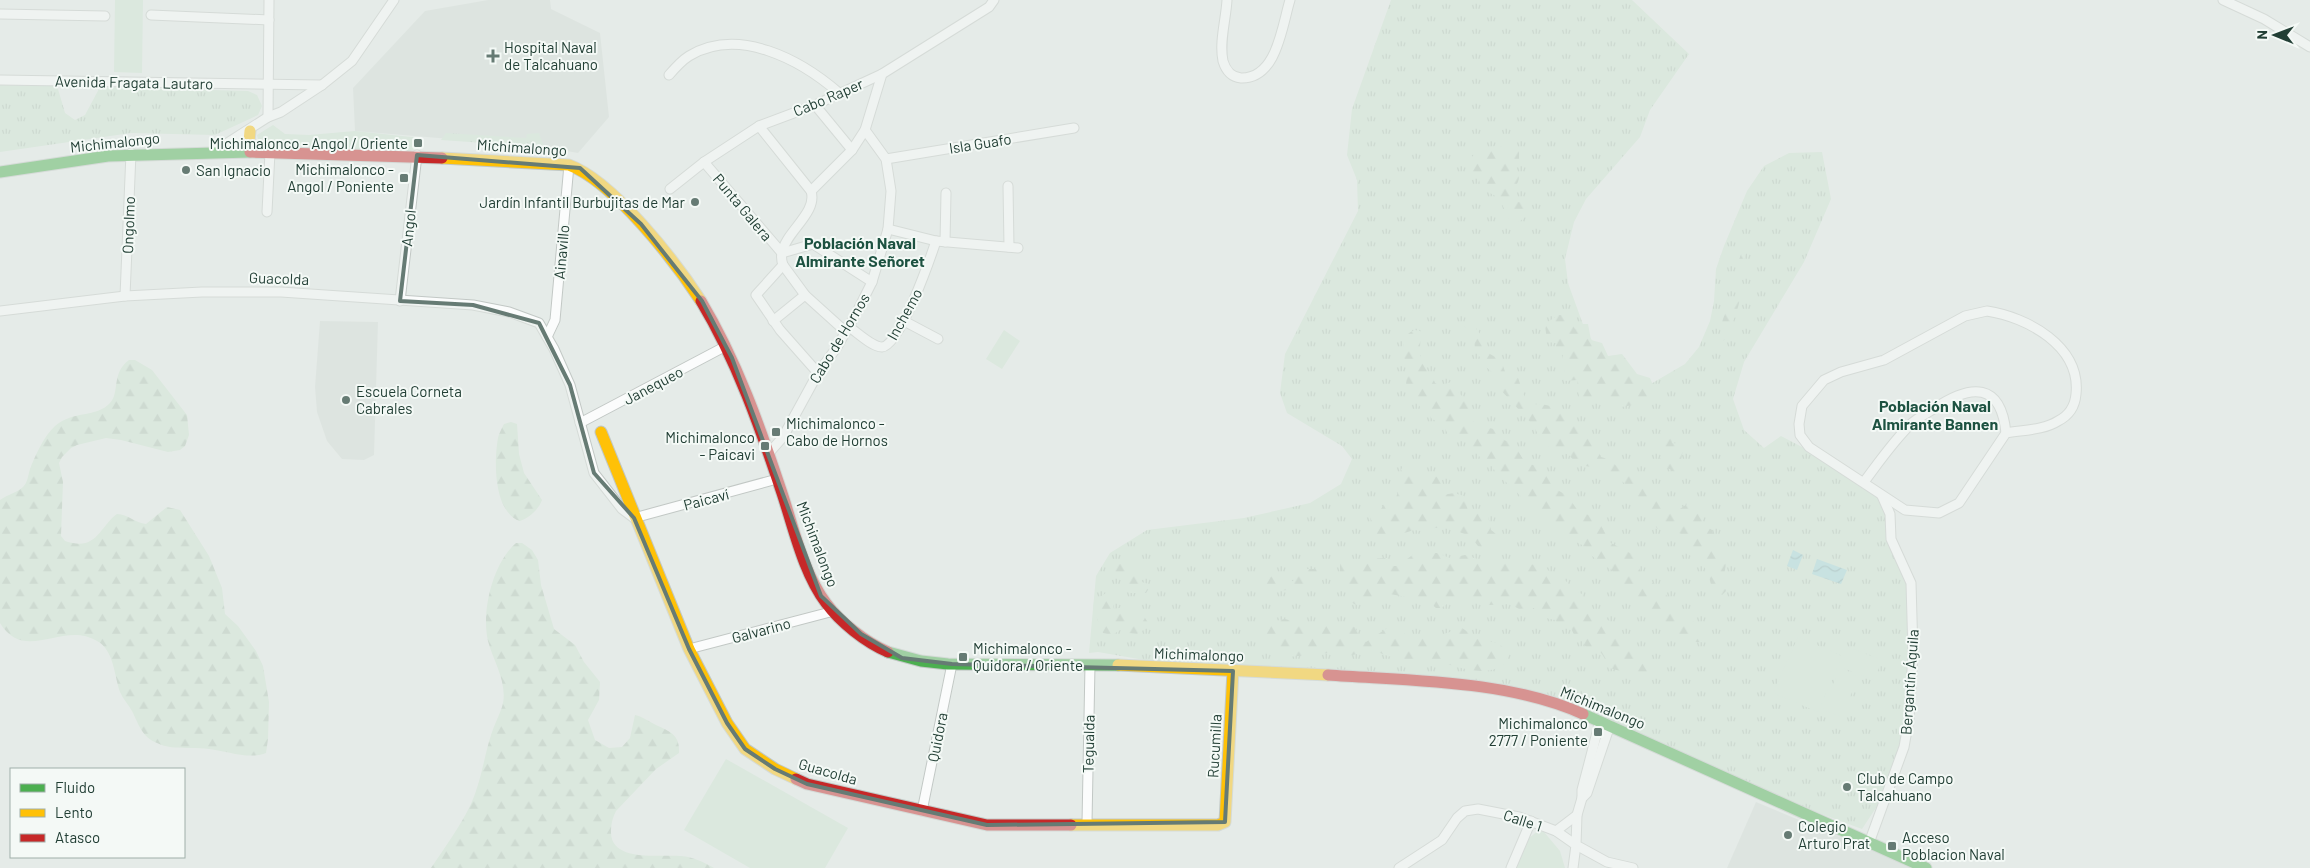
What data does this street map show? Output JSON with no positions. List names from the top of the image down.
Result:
{
  "streets": {
    "main road": ["Michimalongo", "Guacolda", "Rucumilla"],
    "street": [
      "Avenida Fragata Lautaro",
      "Cabo Raper",
      "Isla Guafo",
      "Punta Galera",
      "Ongolmo",
      "Angol",
      "Ainavillo",
      "Inchemo",
      "Cabo de Hornos",
      "Janequeo",
      "Paicaví",
      "Galvarino",
      "Bergantín Águila",
      "Quidora",
      "Tegualda",
      "Calle 1"
    ]
  },
  "crossings": [
    ["Cabo Raper", "Punta Galera"],
    ["Michimalongo", "Ongolmo"],
    ["Michimalongo", "Angol"],
    ["Michimalongo", "Ainavillo"],
    ["Michimalongo", "Cabo de Hornos"],
    ["Michimalongo", "Janequeo"],
    ["Michimalongo", "Paicaví"],
    ["Michimalongo", "Galvarino"],
    ["Michimalongo", "Bergantín Águila"],
    ["Michimalongo", "Quidora"],
    ["Michimalongo", "Tegualda"],
    ["Michimalongo", "Rucumilla"],
    ["Isla Guafo", "Cabo de Hornos"],
    ["Ongolmo", "Guacolda"],
    ["Angol", "Guacolda"],
    ["Ainavillo", "Guacolda"],
    ["Guacolda", "Janequeo"],
    ["Guacolda", "Paicaví"],
    ["Guacolda", "Galvarino"],
    ["Guacolda", "Quidora"],
    ["Guacolda", "Tegualda"],
    ["Guacolda", "Rucumilla"],
    ["Inchemo", "Cabo de Hornos"]
  ],
  "districts": ["Población Naval Almirante Señoret", "Población Naval Almirante Bannen"],
  "places": {
    "health": ["Hospital Naval de Talcahuano"],
    "transit": [
      "Michimalonco - Angol / Oriente",
      "Michimalonco - Angol / Poniente",
      "Michimalonco - Cabo de Hornos",
      "Michimalonco - Paicavi",
      "Michimalonco - Quidora / Oriente",
      "Michimalonco 2777 / Poniente",
      "Acceso Poblacion Naval"
    ],
    "other": [
      "San Ignacio",
      "Jardín Infantil Burbujitas de Mar",
      "Escuela Corneta Cabrales",
      "Club de Campo Talcahuano",
      "Colegio Arturo Prat"
    ]
  },
  "legend": ["Fluido", "Lento", "Atasco"],
  "north": "left"
}
